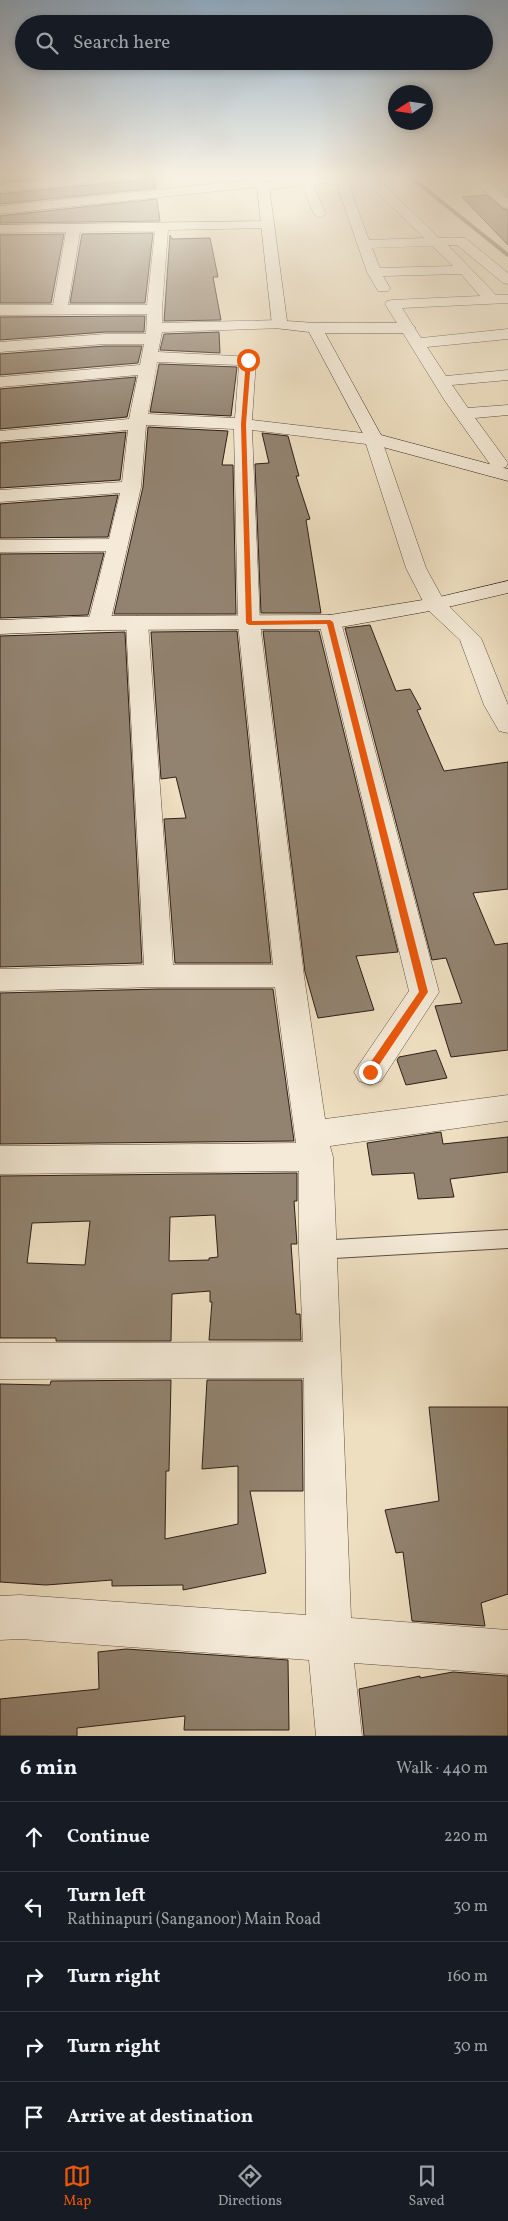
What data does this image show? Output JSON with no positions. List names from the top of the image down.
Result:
{
  "north": "left",
  "page": {
    "search": "Search here",
    "heading": ["6 min", "Walk · 440 m"],
    "list": [
      ["Continue", "220 m"],
      ["Turn left", "Rathinapuri (Sanganoor) Main Road", "30 m"],
      ["Turn right", "160 m"],
      ["Turn right", "30 m"],
      "Arrive at destination"
    ],
    "nav": ["Map", "Directions", "Saved"]
  }
}
